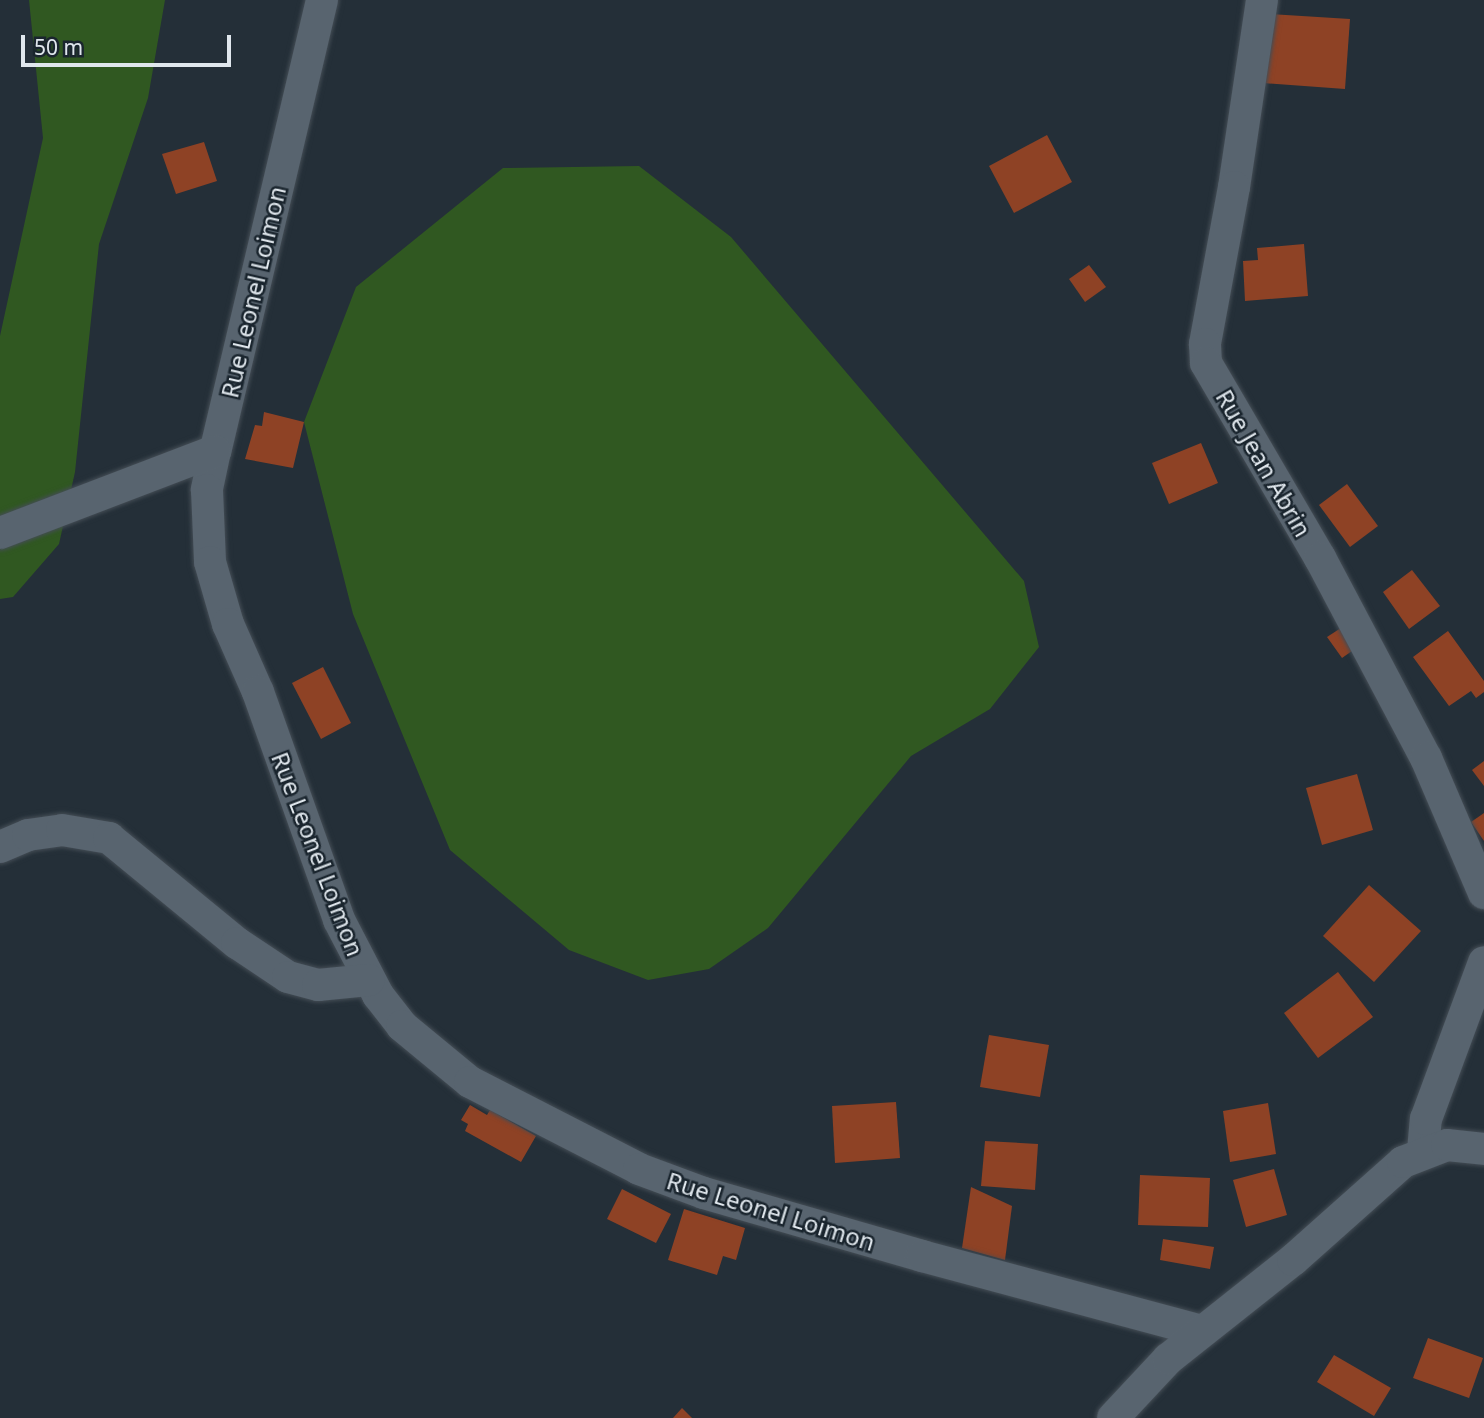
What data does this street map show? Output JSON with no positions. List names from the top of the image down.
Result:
{
  "streets": {
    "street": ["Rue Leonel Loimon", "Rue Jean Abrin"]
  },
  "scale_bar": "50 m"
}
